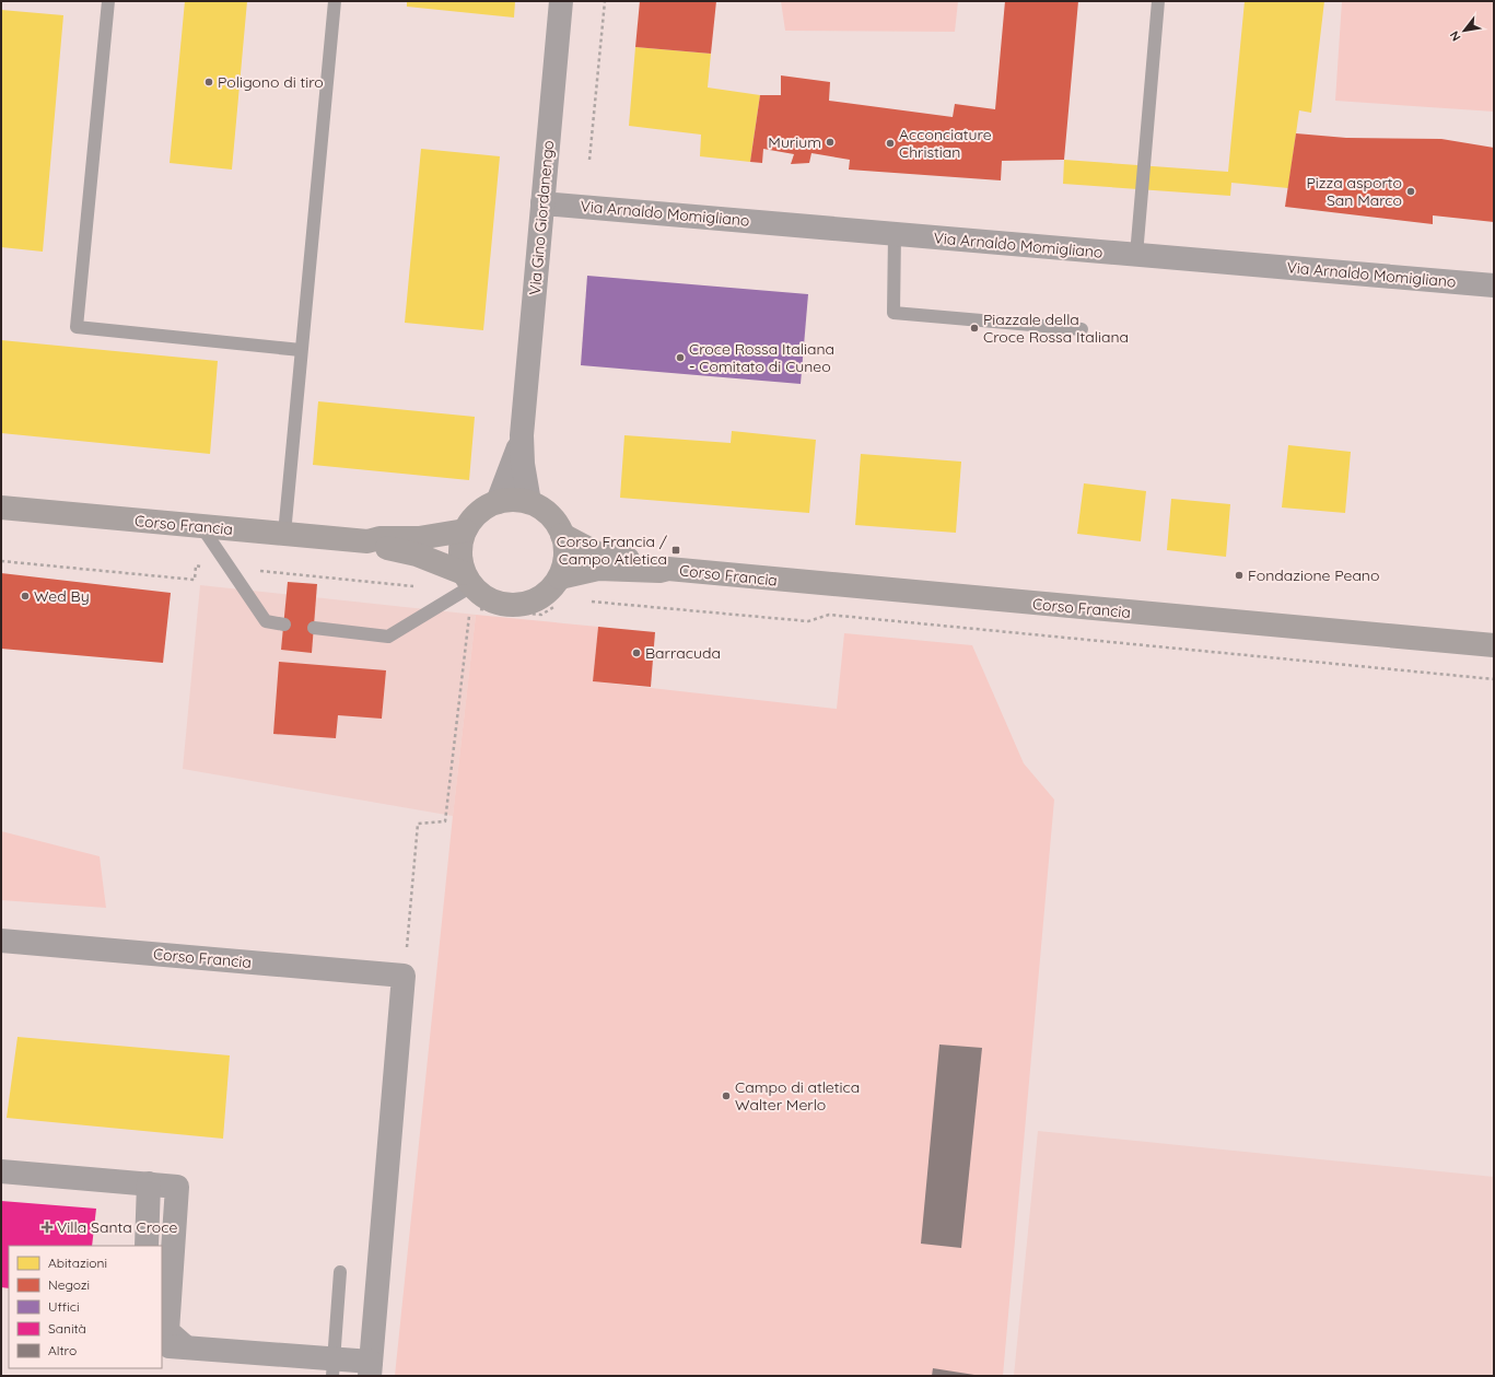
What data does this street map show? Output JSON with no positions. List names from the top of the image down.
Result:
{
  "streets": {
    "main road": ["Corso Francia"],
    "street": ["Via Arnaldo Momigliano", "Via Gino Giordanengo"]
  },
  "crossings": [
    ["Via Arnaldo Momigliano", "Via Gino Giordanengo"],
    ["Via Gino Giordanengo", "Corso Francia"]
  ],
  "places": {
    "other": [
      "Poligono di tiro",
      "Murium",
      "Acconciature Christian",
      "Pizza asporto San Marco",
      "Piazzale della Croce Rossa Italiana",
      "Croce Rossa Italiana - Comitato di Cuneo",
      "Fondazione Peano",
      "Wed By",
      "Barracuda",
      "Campo di atletica Walter Merlo"
    ],
    "transit": ["Corso Francia / Campo Atletica"],
    "health": ["Villa Santa Croce"]
  },
  "legend": [
    "Abitazioni",
    "Negozi",
    "Uffici",
    "Sanità",
    "Altro"
  ],
  "north": "bottom left"
}
